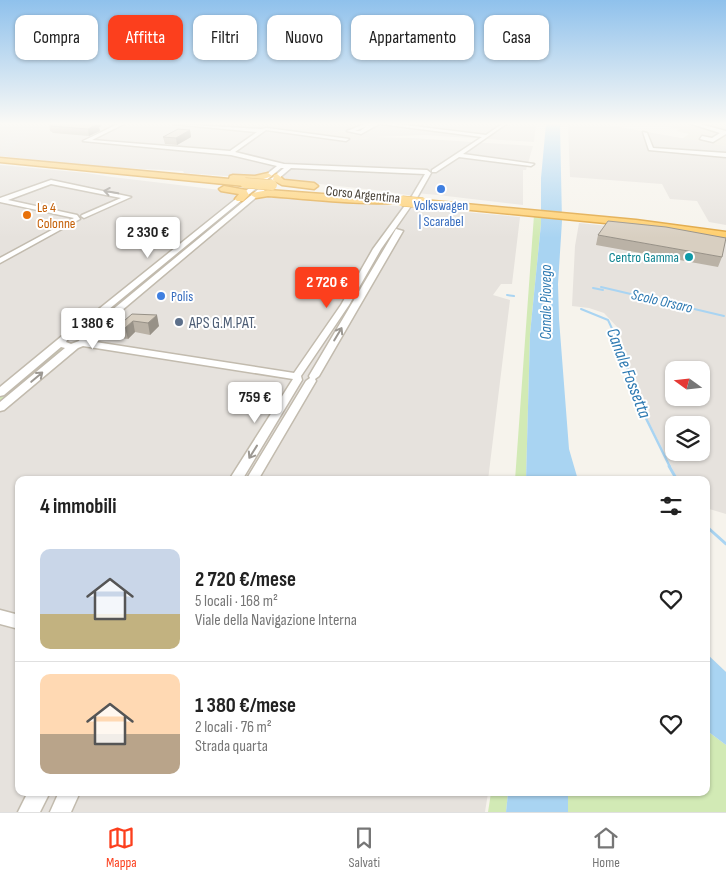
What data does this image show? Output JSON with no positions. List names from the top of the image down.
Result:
{
  "streets": {
    "highway": ["Corso Argentina"]
  },
  "water": ["Scolo Orsaro", "Canale Piovego", "Canale Fossetta"],
  "places": [
    "Volkswagen | Scarabel",
    "Le 4 Colonne",
    "Centro Gamma",
    "Polis",
    "APS G.M.PAT."
  ],
  "north": "left",
  "page": {
    "chip": [
      "Compra",
      "Affitta",
      "Filtri",
      "Nuovo",
      "Appartamento",
      "Casa"
    ],
    "price": [
      "2 330 €",
      "2 720 €",
      "1 380 €",
      "759 €"
    ],
    "heading": "4 immobili",
    "list": [
      {
        "name": "2 720 €/mese",
        "note": "5 locali · 168 m² · Viale della Navigazione Interna"
      },
      {
        "name": "1 380 €/mese",
        "note": "2 locali · 76 m² · Strada quarta"
      }
    ],
    "tabs": ["Mappa", "Salvati", "Home"]
  }
}
